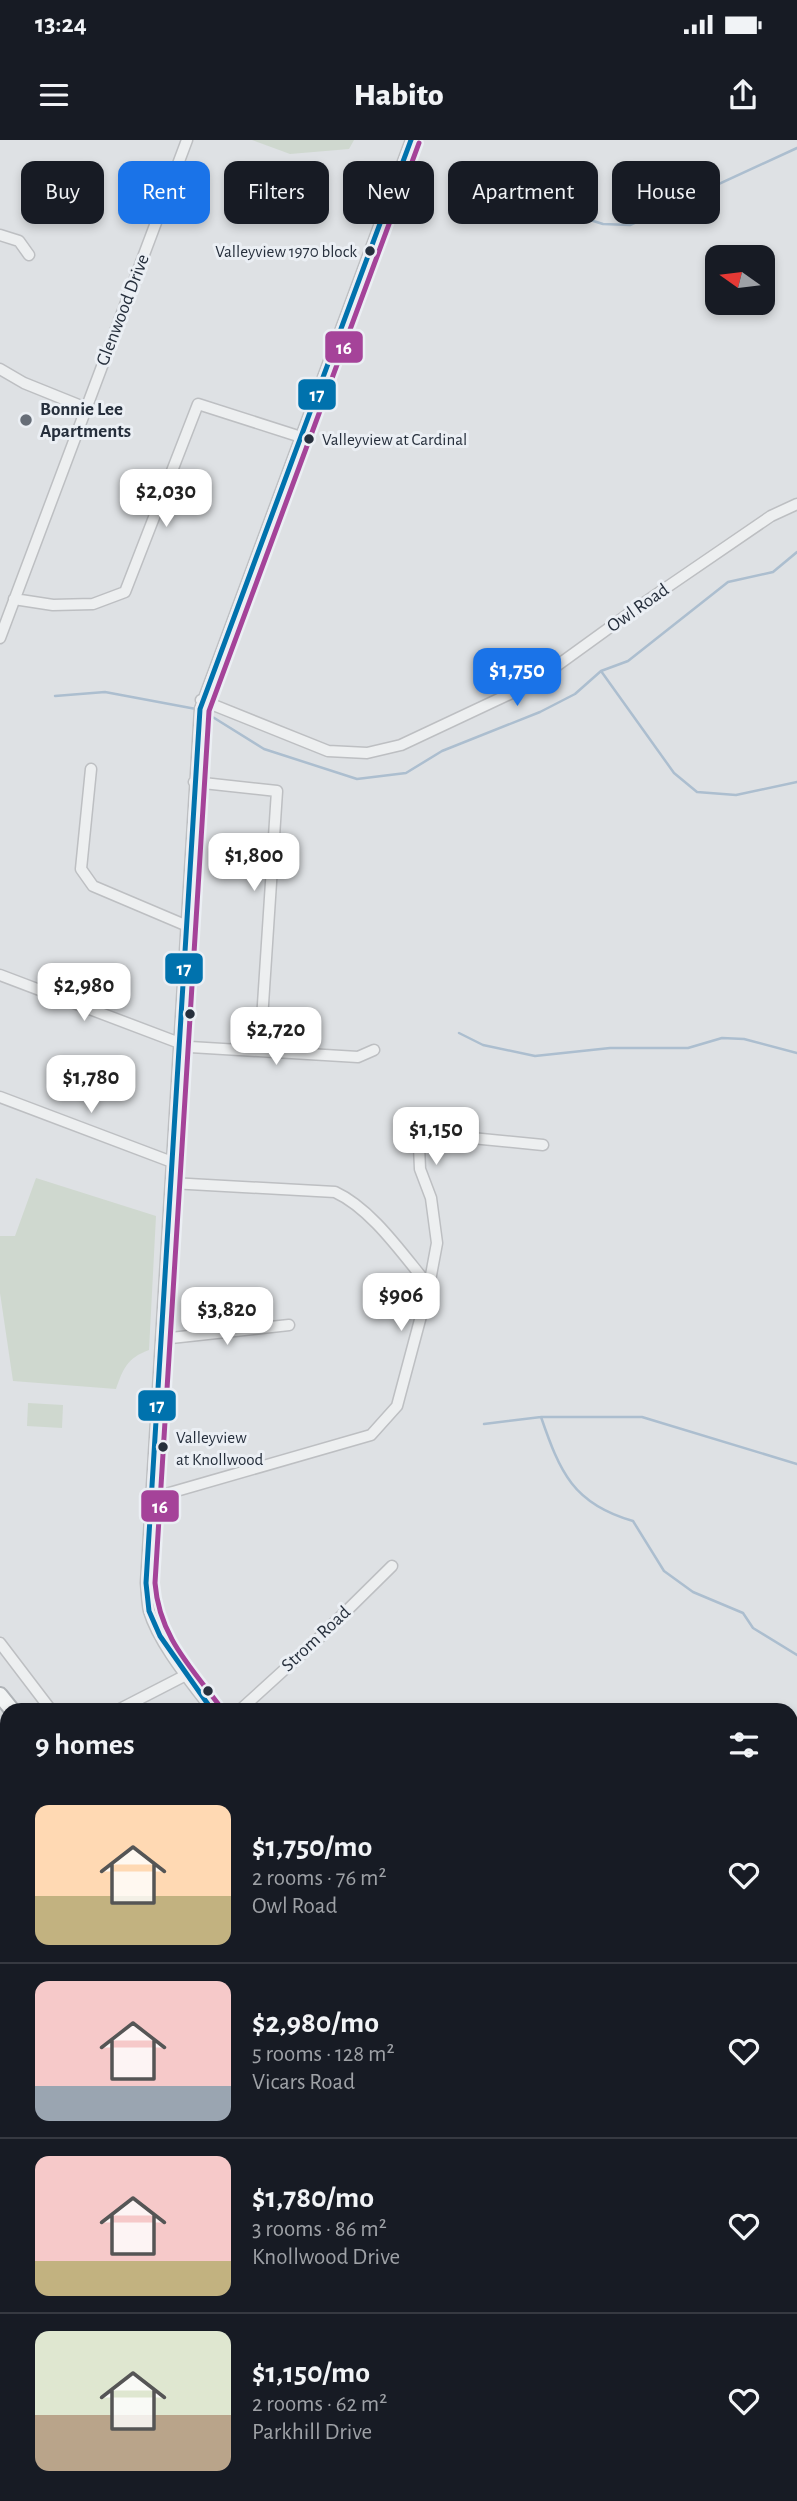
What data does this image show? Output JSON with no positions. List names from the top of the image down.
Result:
{
  "streets": {
    "street": ["Glenwood Drive", "Owl Road", "Strom Road"]
  },
  "places": [
    "Valleyview 1970 block",
    "Bonnie Lee Apartments",
    "Valleyview at Cardinal",
    "Valleyview at Knollwood"
  ],
  "lines": ["transit line 17", "transit line 16"],
  "north": "left",
  "page": {
    "status": "13:24",
    "header": "Habito",
    "chip": [
      "Buy",
      "Rent",
      "Filters",
      "New",
      "Apartment",
      "House"
    ],
    "price": [
      "$2,030",
      "$1,750",
      "$1,800",
      "$2,980",
      "$2,720",
      "$1,780",
      "$1,150",
      "$906",
      "$3,820"
    ],
    "heading": "9 homes",
    "list": [
      {
        "name": "$1,750/mo",
        "note": "2 rooms · 76 m² · Owl Road"
      },
      {
        "name": "$2,980/mo",
        "note": "5 rooms · 128 m² · Vicars Road"
      },
      {
        "name": "$1,780/mo",
        "note": "3 rooms · 86 m² · Knollwood Drive"
      },
      {
        "name": "$1,150/mo",
        "note": "2 rooms · 62 m² · Parkhill Drive"
      }
    ]
  }
}
